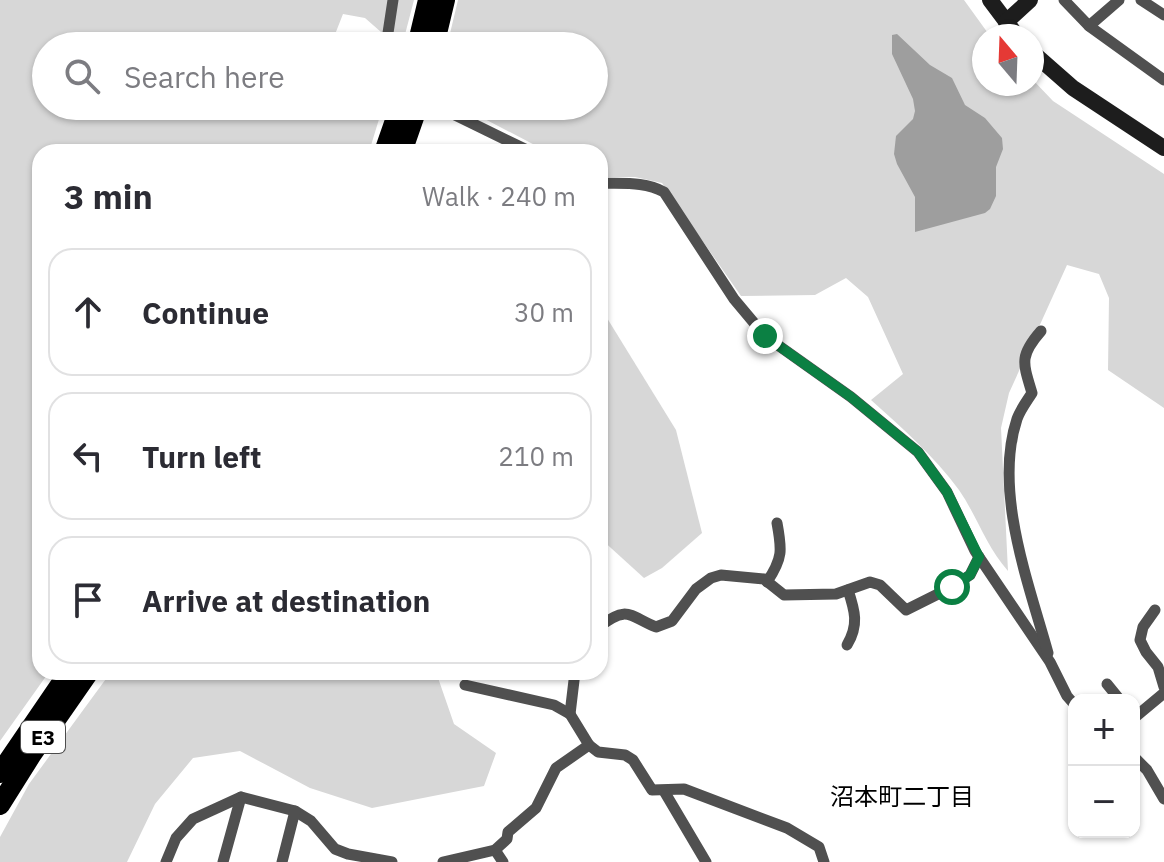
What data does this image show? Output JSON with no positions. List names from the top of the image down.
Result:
{
  "streets": {
    "highway": ["E3"]
  },
  "districts": ["沼本町二丁目"],
  "north": "top",
  "page": {
    "search": "Search here",
    "heading": ["3 min", "Walk · 240 m"],
    "list": [
      ["Continue", "30 m"],
      ["Turn left", "210 m"],
      "Arrive at destination"
    ],
    "map_buttons": ["+", "−"]
  }
}
